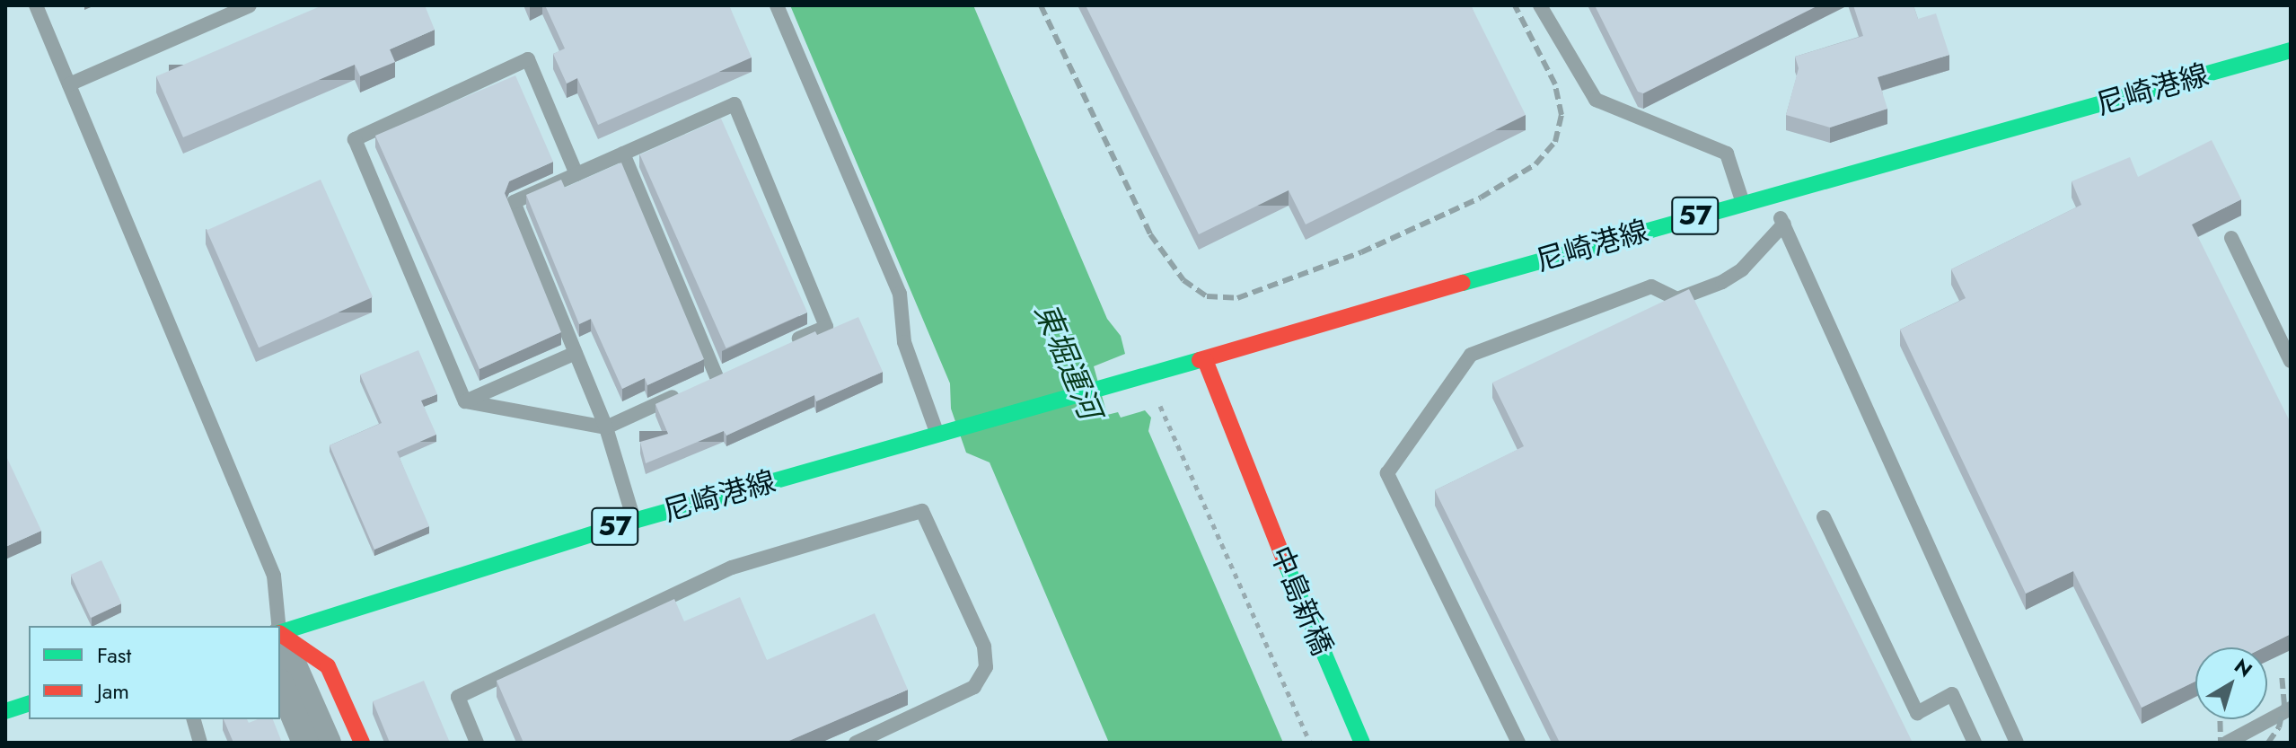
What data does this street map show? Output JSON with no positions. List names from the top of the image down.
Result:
{
  "streets": {
    "main road": ["尼崎港線", "57", "中島新橋"]
  },
  "crossings": [
    ["尼崎港線", "中島新橋"]
  ],
  "water": ["東堀運河"],
  "legend": ["Fast", "Jam"],
  "north": "top right"
}
